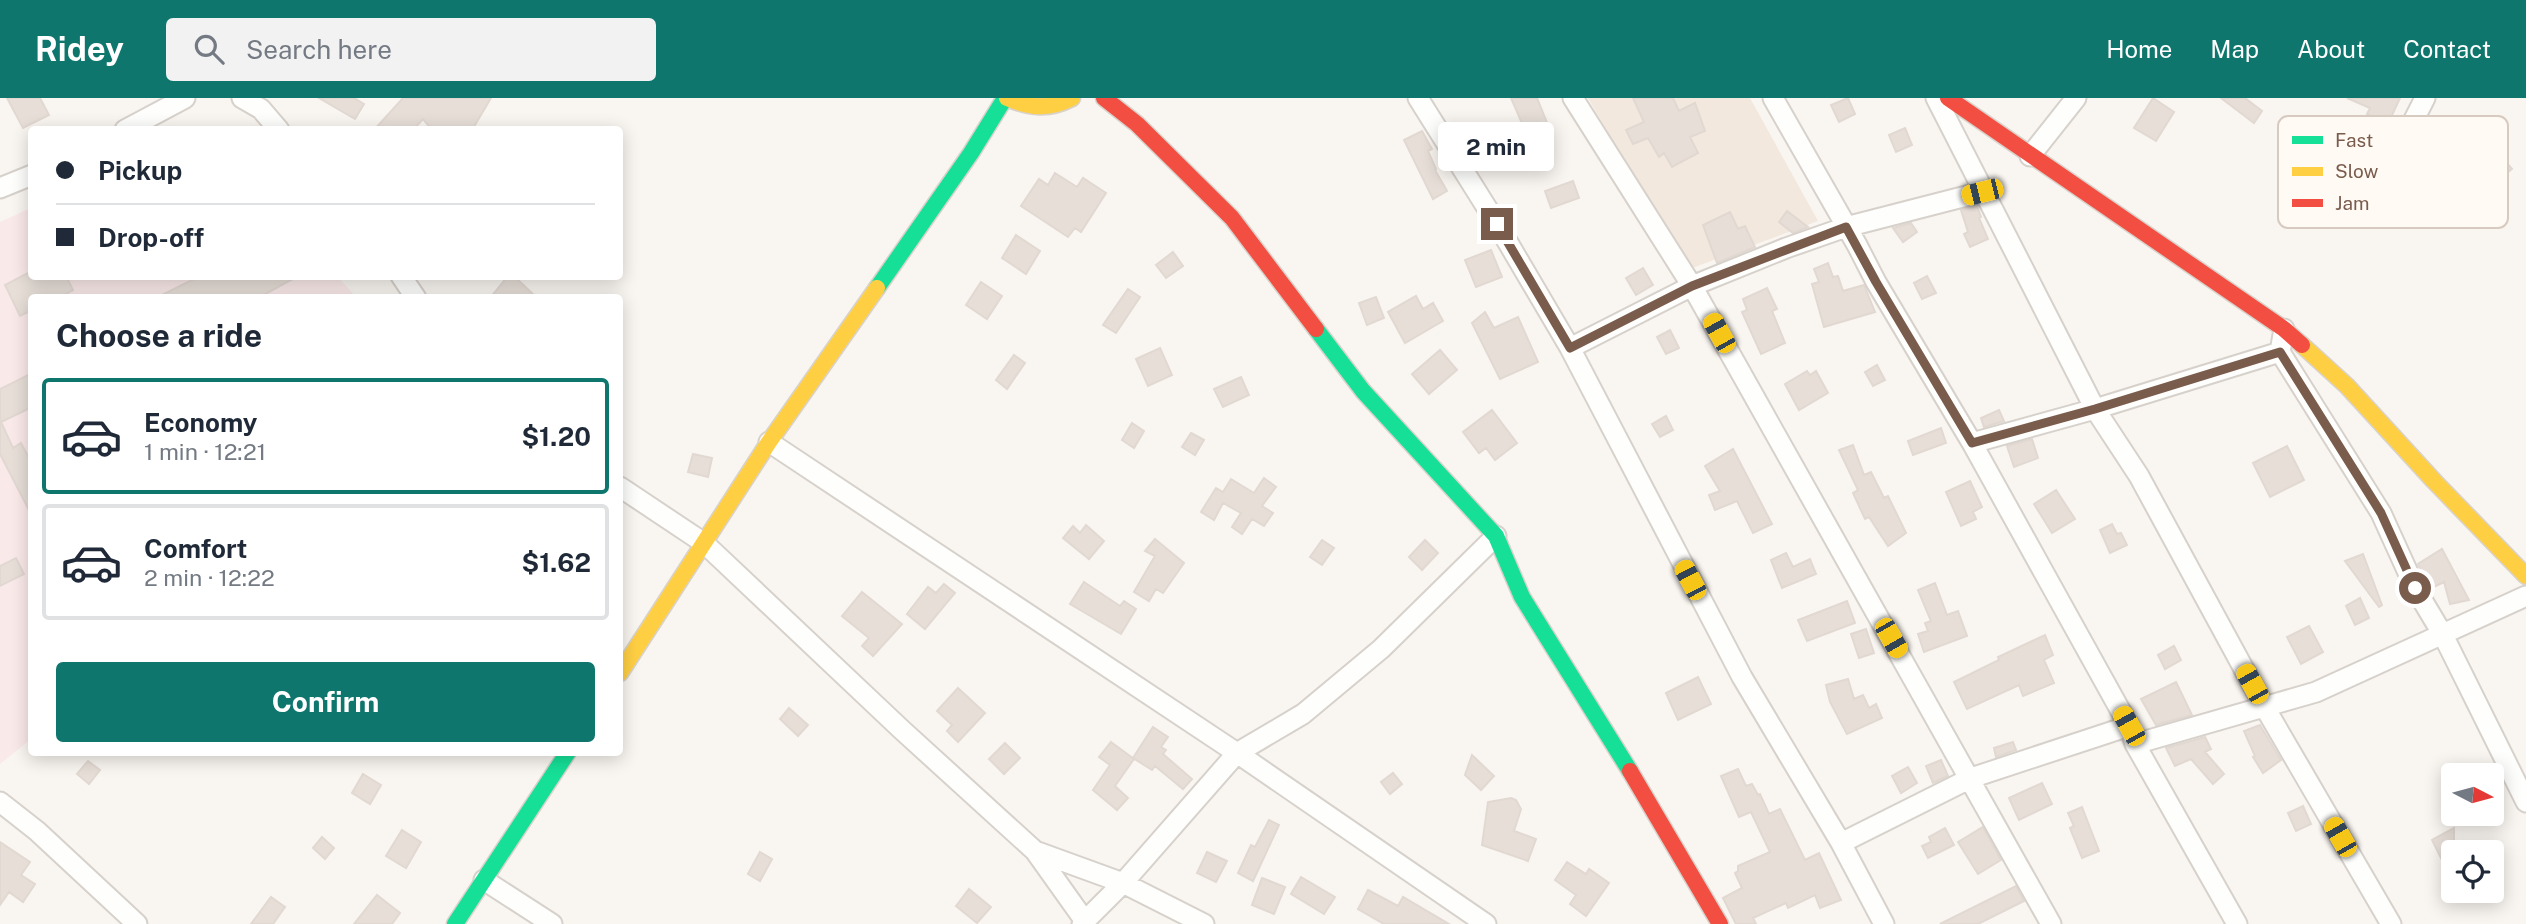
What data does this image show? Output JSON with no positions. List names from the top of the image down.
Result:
{
  "legend": ["Fast", "Slow", "Jam"],
  "north": "right",
  "page": {
    "header": "Ridey",
    "search": "Search here",
    "nav": [
      "Home",
      "Map",
      "About",
      "Contact"
    ],
    "bubble": "2 min",
    "banner": ["Pickup", "Drop-off"],
    "heading": "Choose a ride",
    "list": [
      {
        "name": "Economy",
        "note": "1 min · 12:21",
        "value": "$1.20"
      },
      {
        "name": "Comfort",
        "note": "2 min · 12:22",
        "value": "$1.62"
      }
    ],
    "buttons": "Confirm"
  }
}
